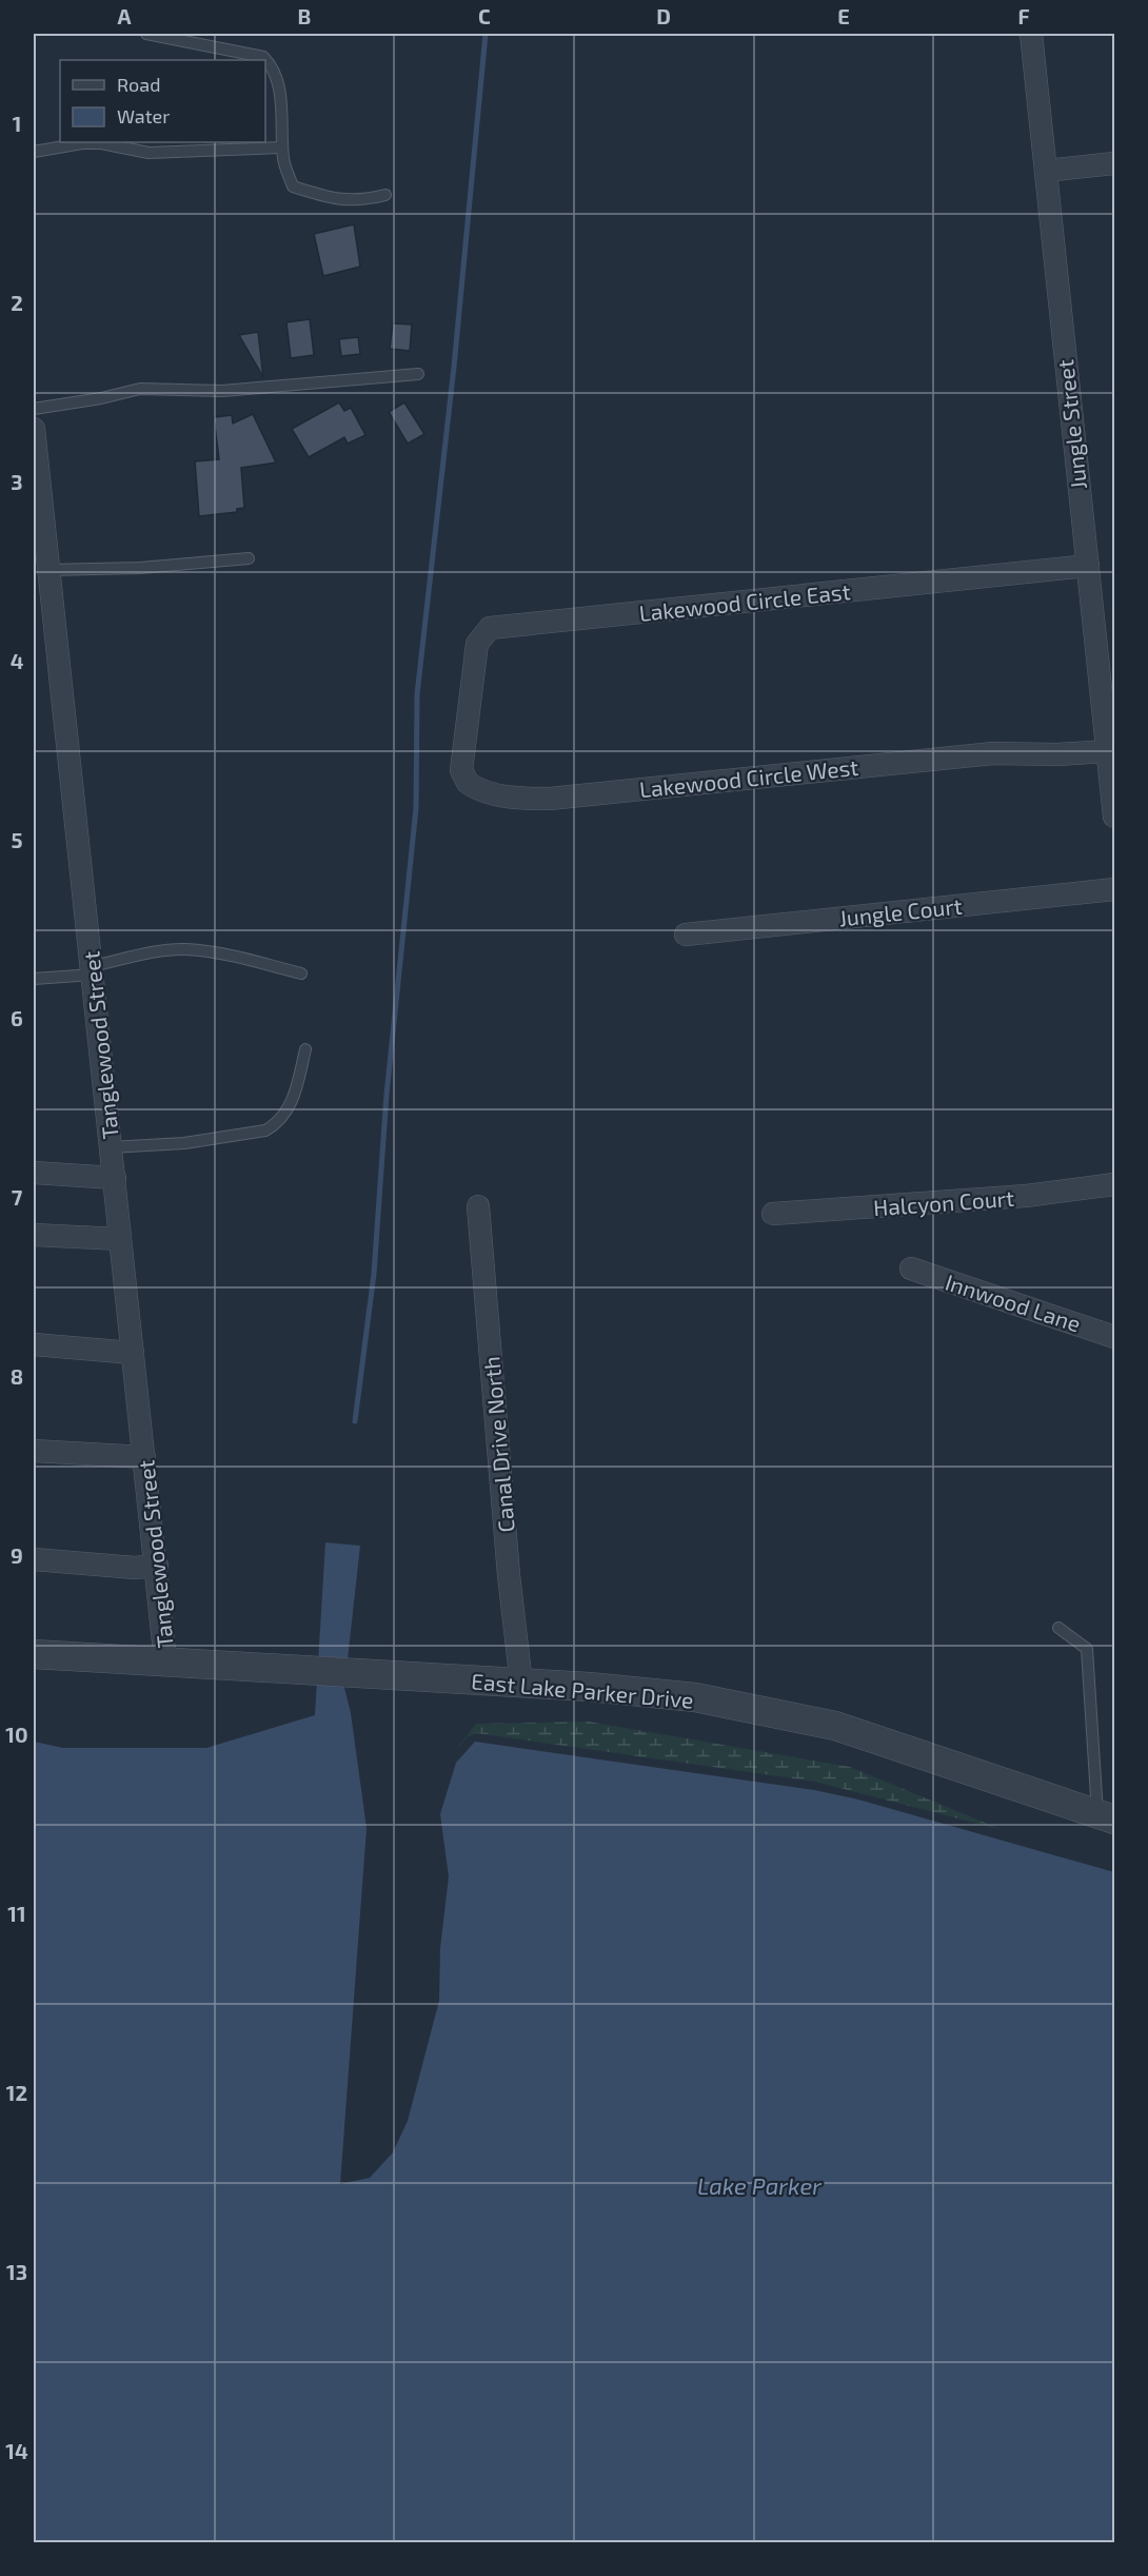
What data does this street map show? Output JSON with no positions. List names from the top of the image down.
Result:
{
  "streets": {
    "street": [
      "Jungle Street",
      "Lakewood Circle East",
      "Lakewood Circle West",
      "Jungle Court",
      "Tanglewood Street",
      "Halcyon Court",
      "Innwood Lane",
      "Canal Drive North",
      "East Lake Parker Drive"
    ]
  },
  "crossings": [
    ["Jungle Street", "Lakewood Circle East"],
    ["Jungle Street", "Lakewood Circle West"],
    ["Lakewood Circle East", "Lakewood Circle West"],
    ["Tanglewood Street", "East Lake Parker Drive"],
    ["Canal Drive North", "East Lake Parker Drive"]
  ],
  "water": ["Lake Parker"],
  "legend": ["Road", "Water"],
  "grid": {
    "columns": [
      "A",
      "B",
      "C",
      "D",
      "E",
      "F"
    ],
    "rows": [
      "1",
      "2",
      "3",
      "4",
      "5",
      "6",
      "7",
      "8",
      "9",
      "10",
      "11",
      "12",
      "13",
      "14"
    ]
  }
}
